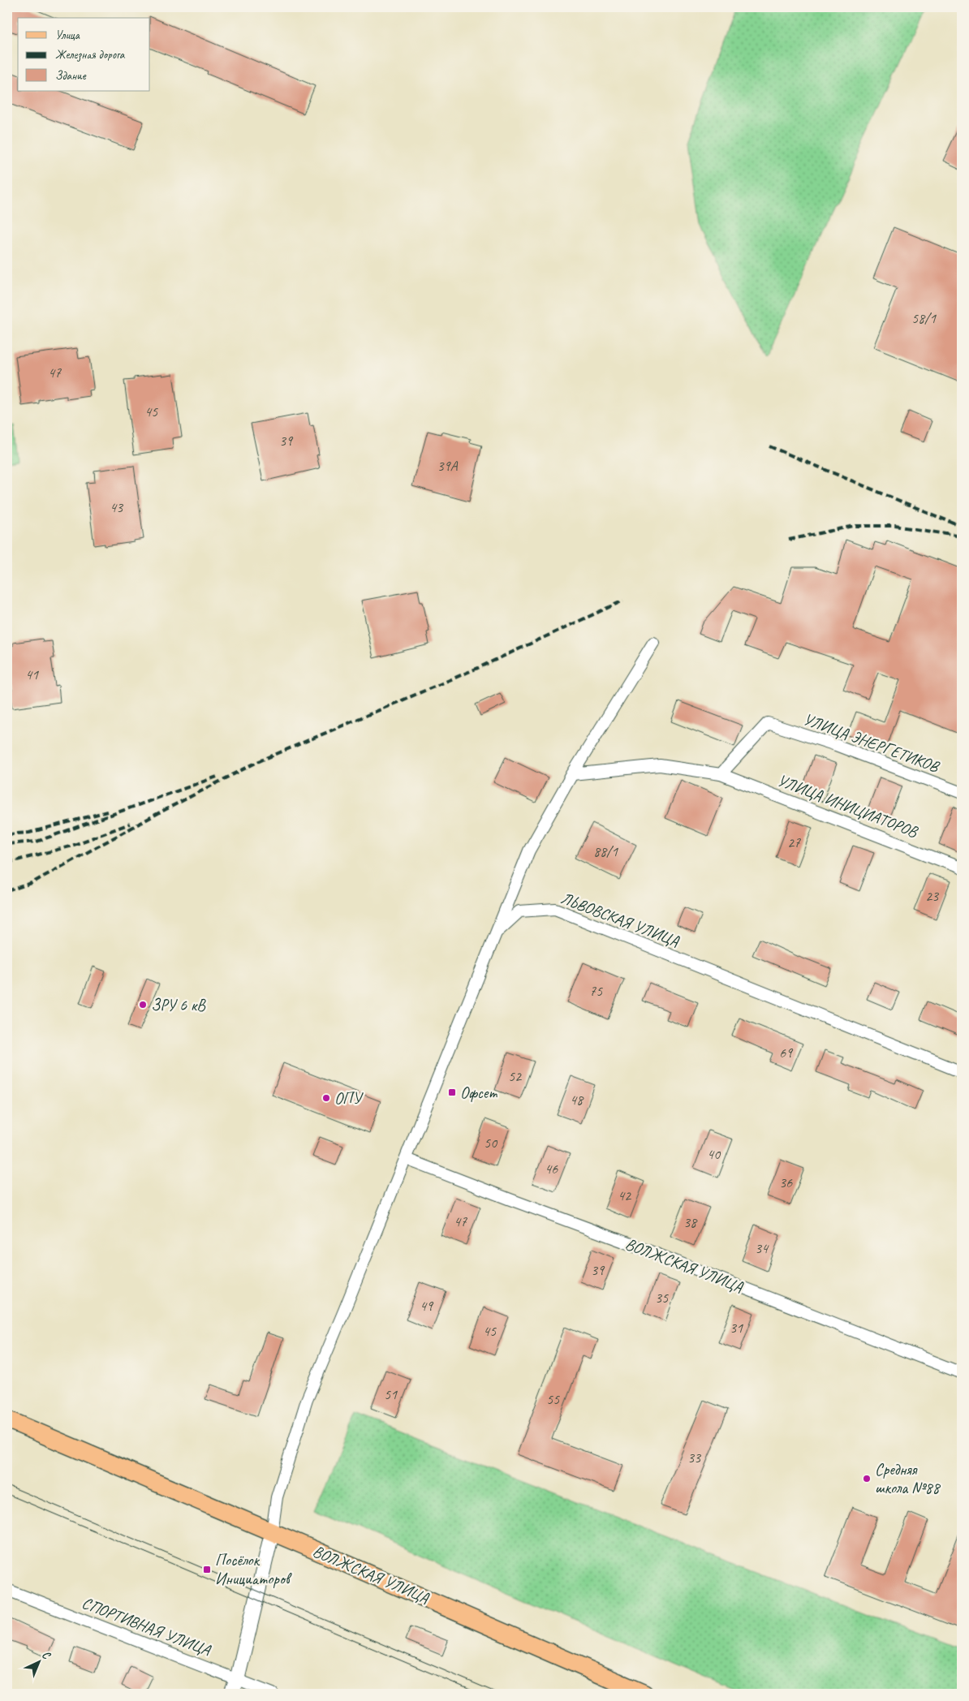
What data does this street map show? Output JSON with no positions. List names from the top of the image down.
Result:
{
  "streets": {
    "main road": ["ВОЛЖСКАЯ УЛИЦА"],
    "street": [
      "УЛИЦА ЭНЕРГЕТИКОВ",
      "УЛИЦА ИНИЦИАТОРОВ",
      "ЛЬВОВСКАЯ УЛИЦА",
      "СПОРТИВНАЯ УЛИЦА"
    ]
  },
  "crossings": [
    ["УЛИЦА ЭНЕРГЕТИКОВ", "УЛИЦА ИНИЦИАТОРОВ"],
    ["ЛЬВОВСКАЯ УЛИЦА", "ВОЛЖСКАЯ УЛИЦА"]
  ],
  "places": {
    "other": ["ЗРУ 6 кВ", "ОПУ", "Средняя школа №88"],
    "transit": ["Офсет", "Посёлок Инициаторов"]
  },
  "house_numbers": [
    "58/1",
    "47",
    "45",
    "39",
    "39А",
    "43",
    "41",
    "27",
    "88/1",
    "23",
    "75",
    "69",
    "52",
    "48",
    "50",
    "40",
    "46",
    "36",
    "42",
    "47",
    "38",
    "34",
    "39",
    "35",
    "49",
    "31",
    "45",
    "51",
    "55",
    "33"
  ],
  "legend": ["Улица", "Железная дорога", "Здание"],
  "north": "top right"
}
